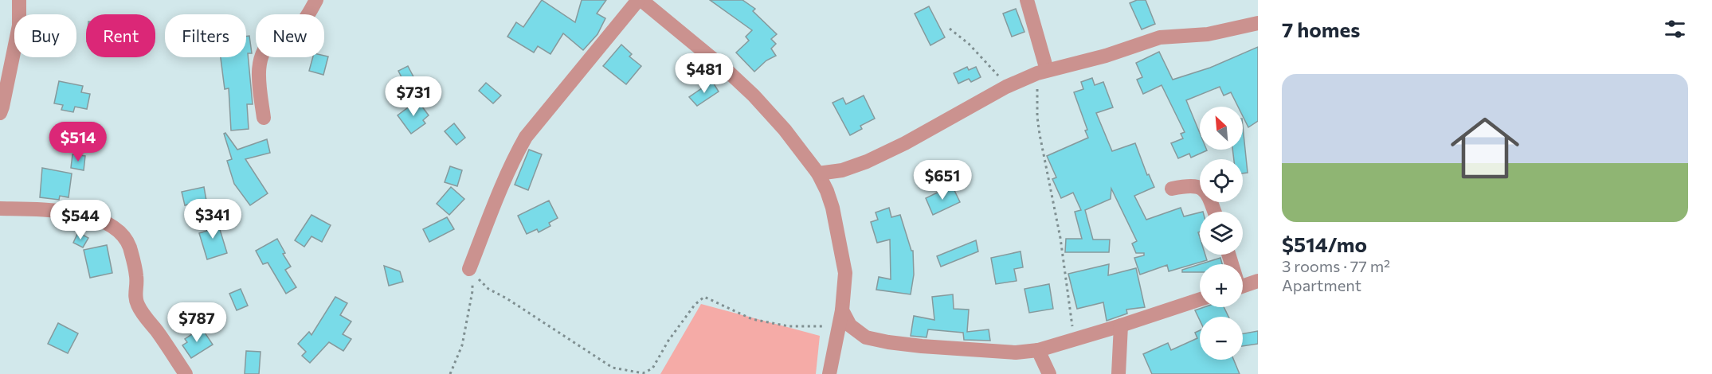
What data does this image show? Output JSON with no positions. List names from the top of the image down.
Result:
{
  "north": "top left",
  "page": {
    "heading": "7 homes",
    "chip": [
      "Buy",
      "Rent",
      "Filters",
      "New"
    ],
    "price": [
      "$481",
      "$731",
      "$514",
      "$651",
      "$341",
      "$544",
      "$787"
    ],
    "list": [
      {
        "name": "$514/mo",
        "note": "3 rooms · 77 m² · Apartment"
      }
    ],
    "map_buttons": ["+", "−"]
  }
}
